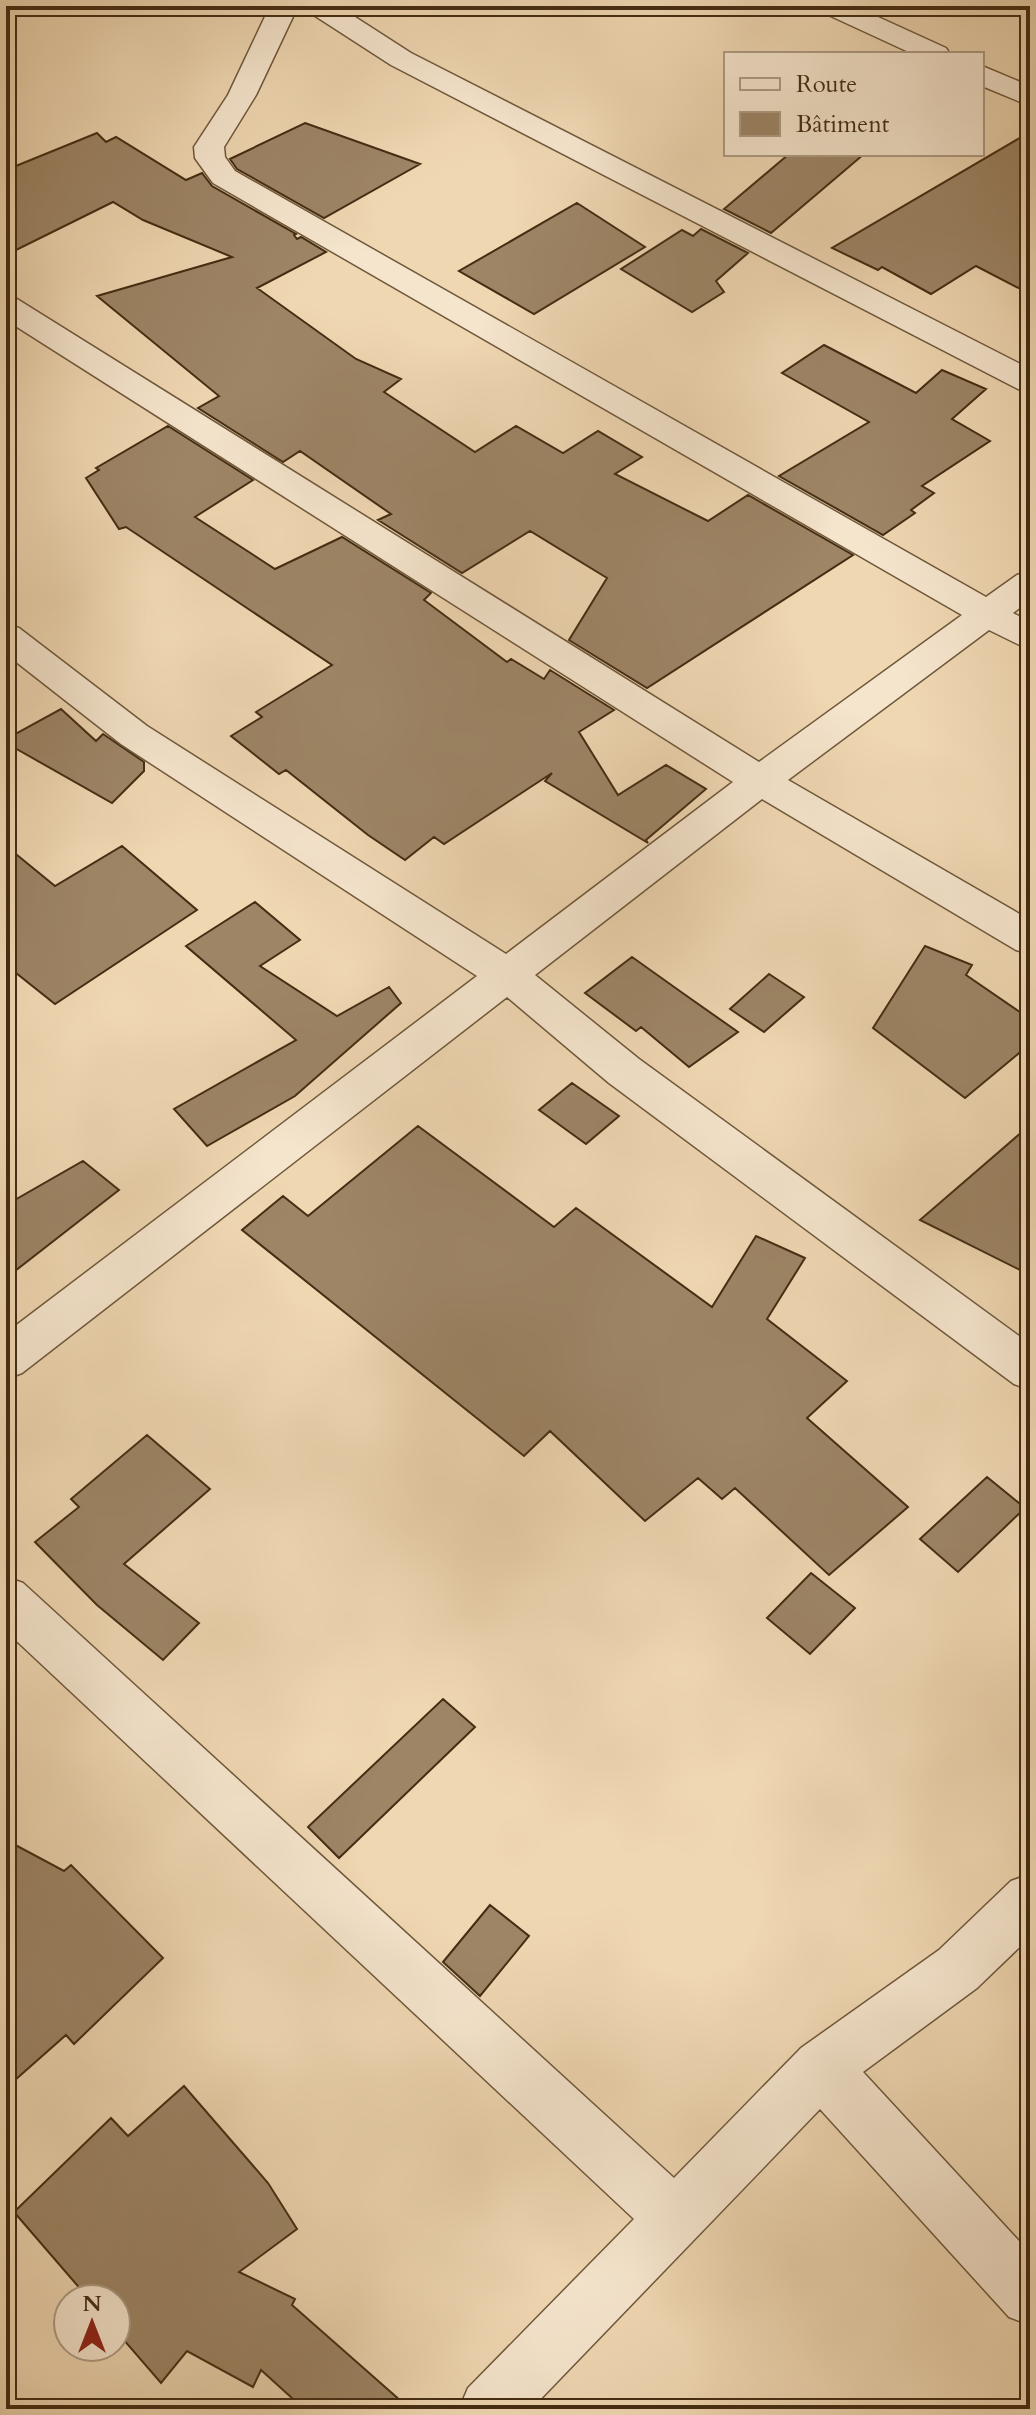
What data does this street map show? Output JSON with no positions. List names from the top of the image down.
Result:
{
  "legend": ["Route", "Bâtiment"],
  "north": "top"
}
